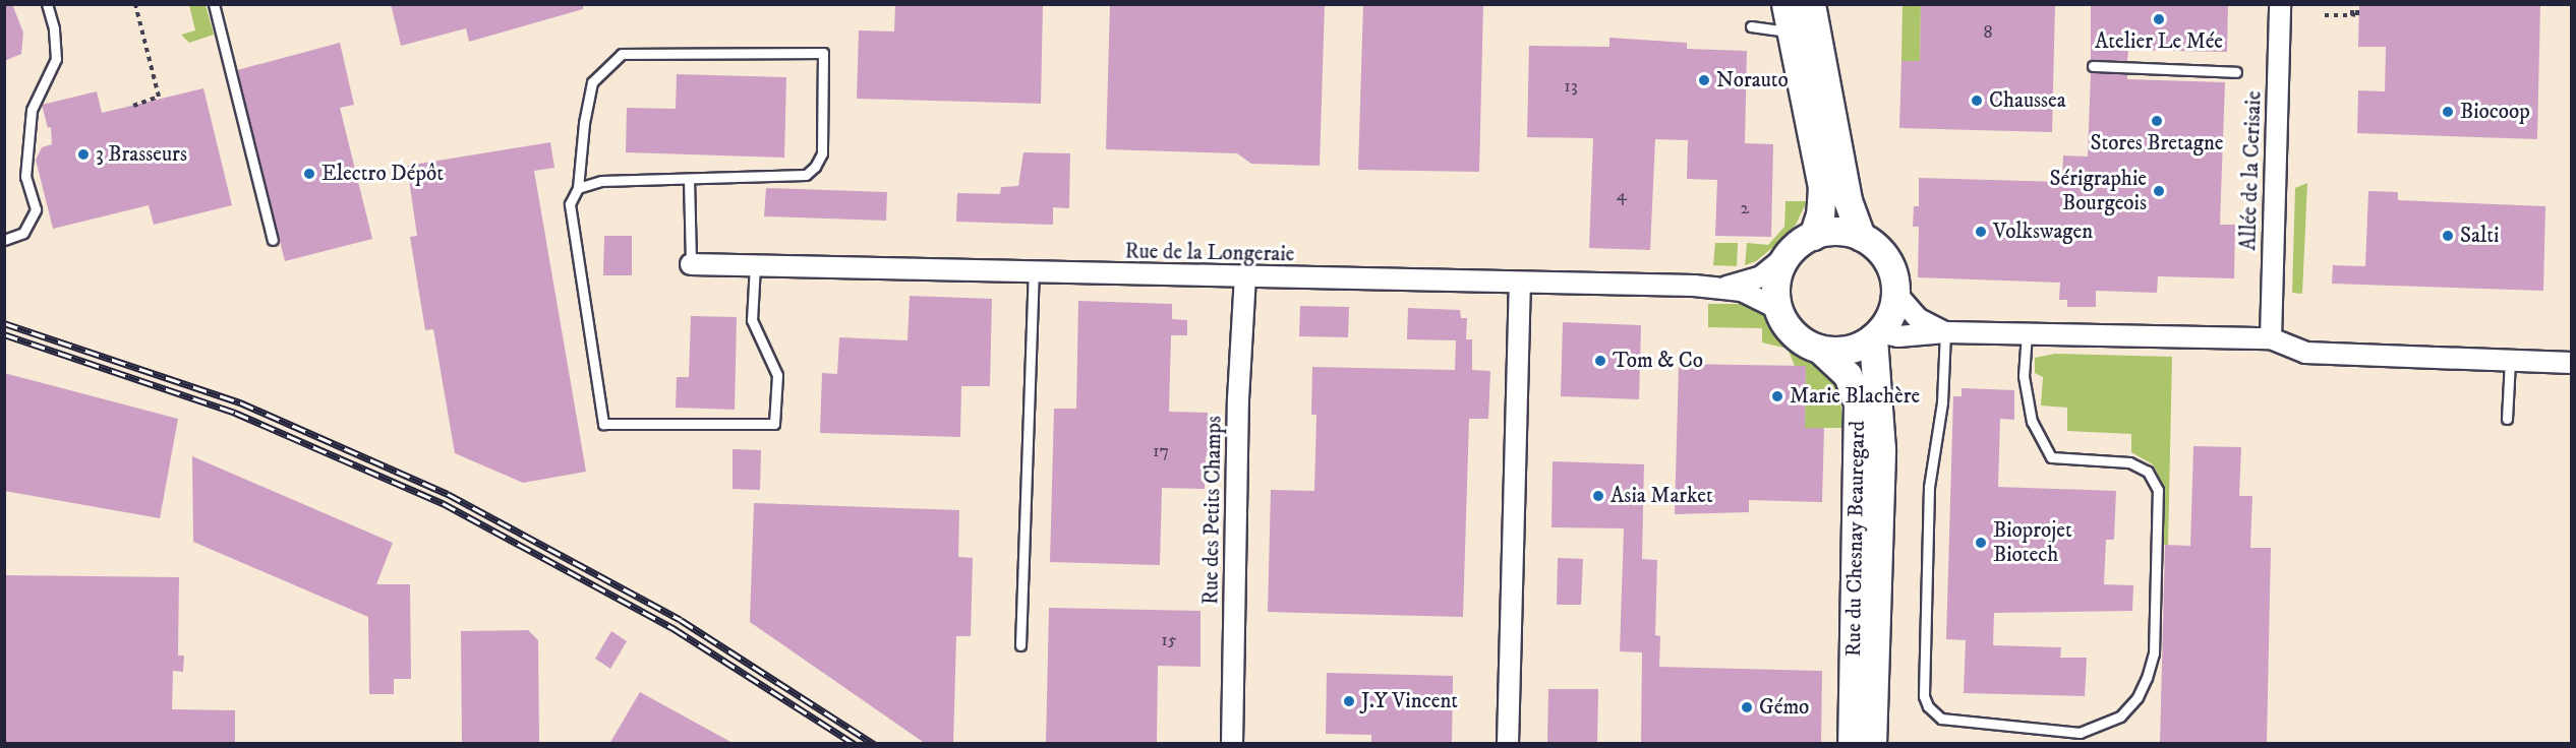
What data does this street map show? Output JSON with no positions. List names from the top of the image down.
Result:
{
  "streets": {
    "main road": ["Rue du Chesnay Beauregard"],
    "street": ["Allée de la Cerisaie", "Rue de la Longeraie", "Rue des Petits Champs"]
  },
  "crossings": [
    ["Rue de la Longeraie", "Rue des Petits Champs"],
    ["Rue de la Longeraie", "Rue du Chesnay Beauregard"]
  ],
  "places": [
    "Atelier Le Mée",
    "Norauto",
    "Chaussea",
    "Biocoop",
    "Stores Bretagne",
    "3 Brasseurs",
    "Electro Dépôt",
    "Sérigraphie Bourgeois",
    "Volkswagen",
    "Salti",
    "Tom & Co",
    "Marie Blachère",
    "Asia Market",
    "Bioprojet Biotech",
    "J.Y Vincent",
    "Gémo"
  ],
  "house_numbers": [
    "8",
    "13",
    "4",
    "2",
    "17",
    "15"
  ]
}
